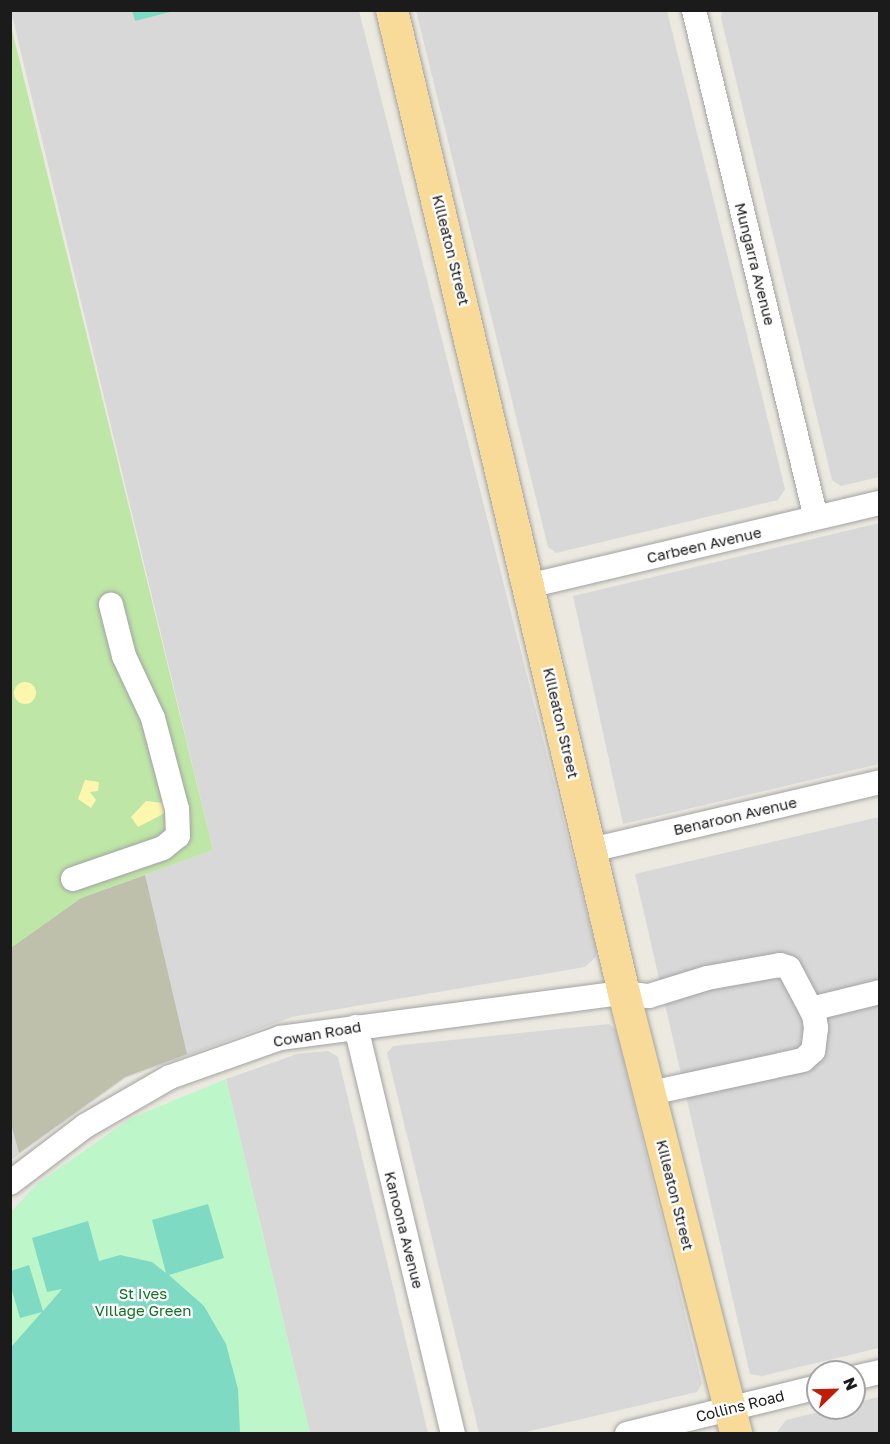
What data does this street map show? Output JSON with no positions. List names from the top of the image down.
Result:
{
  "streets": {
    "main road": ["Killeaton Street"],
    "street": [
      "Mungarra Avenue",
      "Carbeen Avenue",
      "Benaroon Avenue",
      "Cowan Road",
      "Kanoona Avenue",
      "Collins Road"
    ]
  },
  "crossings": [
    ["Killeaton Street", "Carbeen Avenue"],
    ["Killeaton Street", "Benaroon Avenue"],
    ["Killeaton Street", "Cowan Road"],
    ["Killeaton Street", "Collins Road"],
    ["Mungarra Avenue", "Carbeen Avenue"],
    ["Cowan Road", "Kanoona Avenue"]
  ],
  "parks": ["St Ives Village Green"],
  "north": "top right"
}
